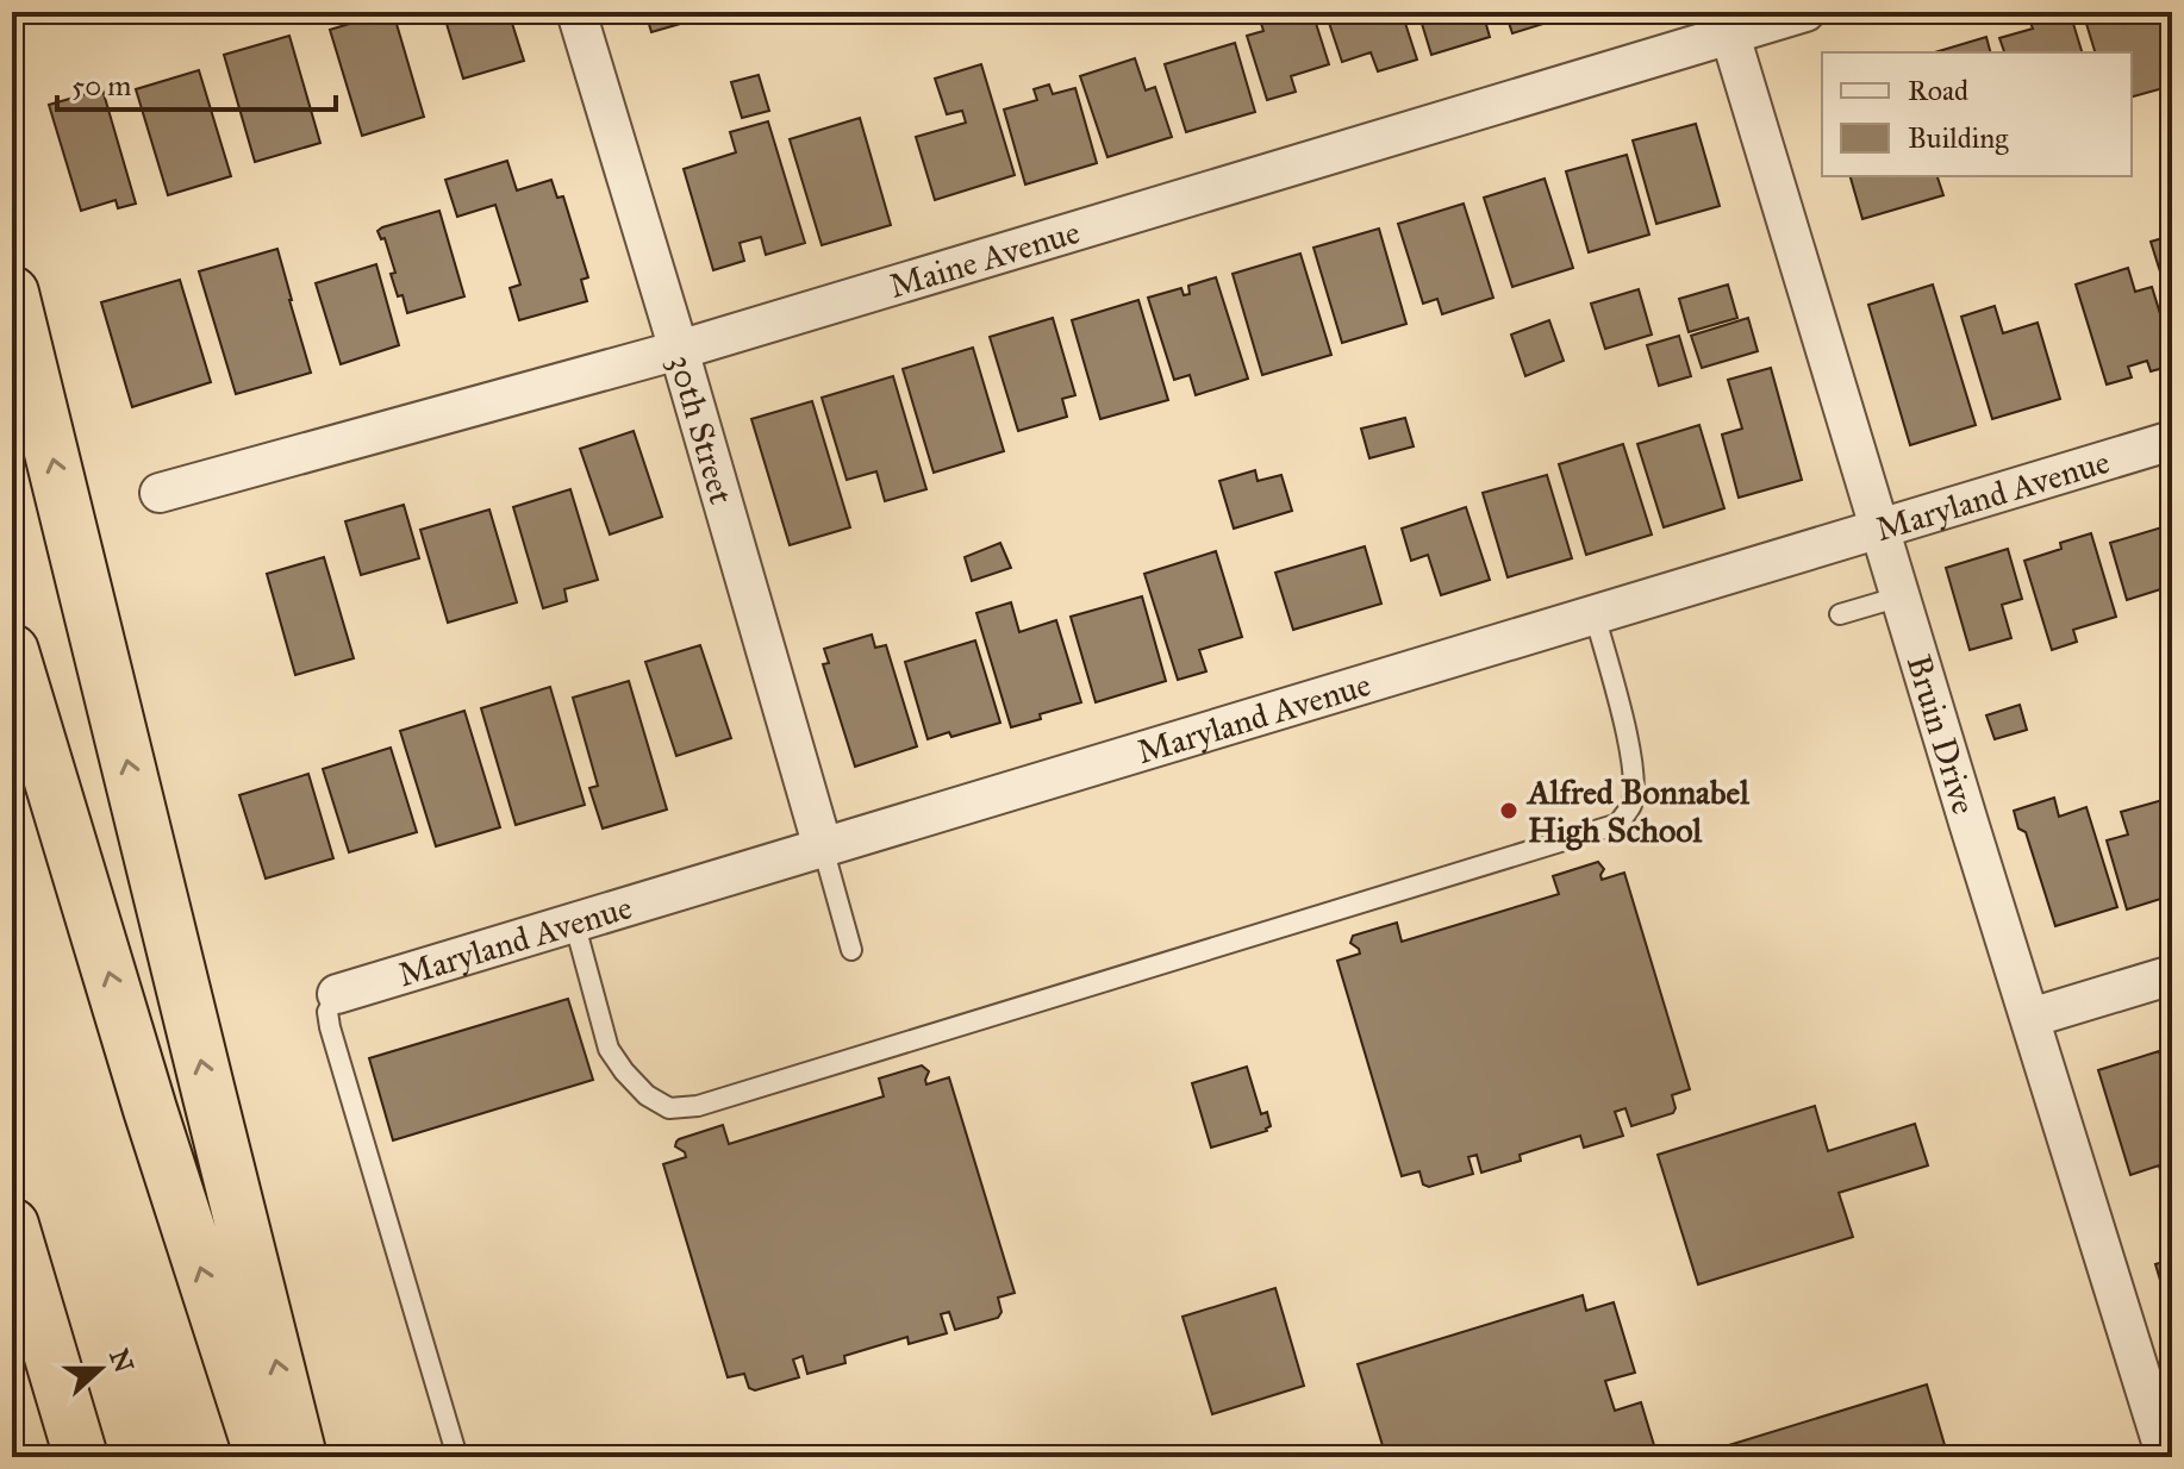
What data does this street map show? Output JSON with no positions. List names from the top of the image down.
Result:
{
  "streets": {
    "street": [
      "Maine Avenue",
      "30th Street",
      "Maryland Avenue",
      "Bruin Drive"
    ]
  },
  "crossings": [
    ["Maine Avenue", "30th Street"],
    ["Maine Avenue", "Bruin Drive"],
    ["30th Street", "Maryland Avenue"],
    ["Maryland Avenue", "Bruin Drive"]
  ],
  "places": ["Alfred Bonnabel High School"],
  "legend": ["Road", "Building"],
  "scale_bar": "50 m",
  "north": "right"
}
